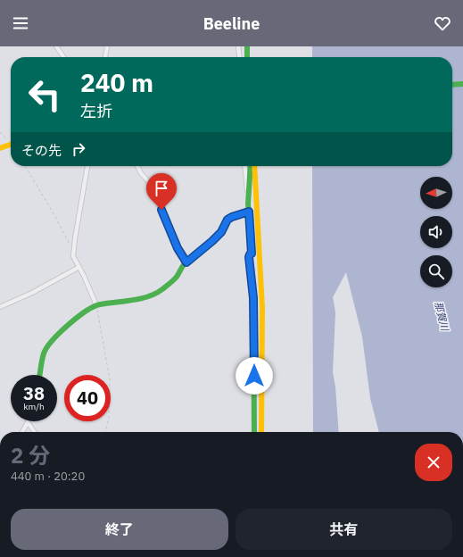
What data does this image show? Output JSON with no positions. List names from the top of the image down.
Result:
{
  "water": ["那賀川"],
  "north": "left",
  "page": {
    "header": "Beeline",
    "turn": ["240 m", "左折"],
    "then": "その先",
    "speed": "38 km/h",
    "limit": "40",
    "heading": ["2 分", "440 m · 20:20"],
    "buttons": ["終了", "共有"]
  }
}
